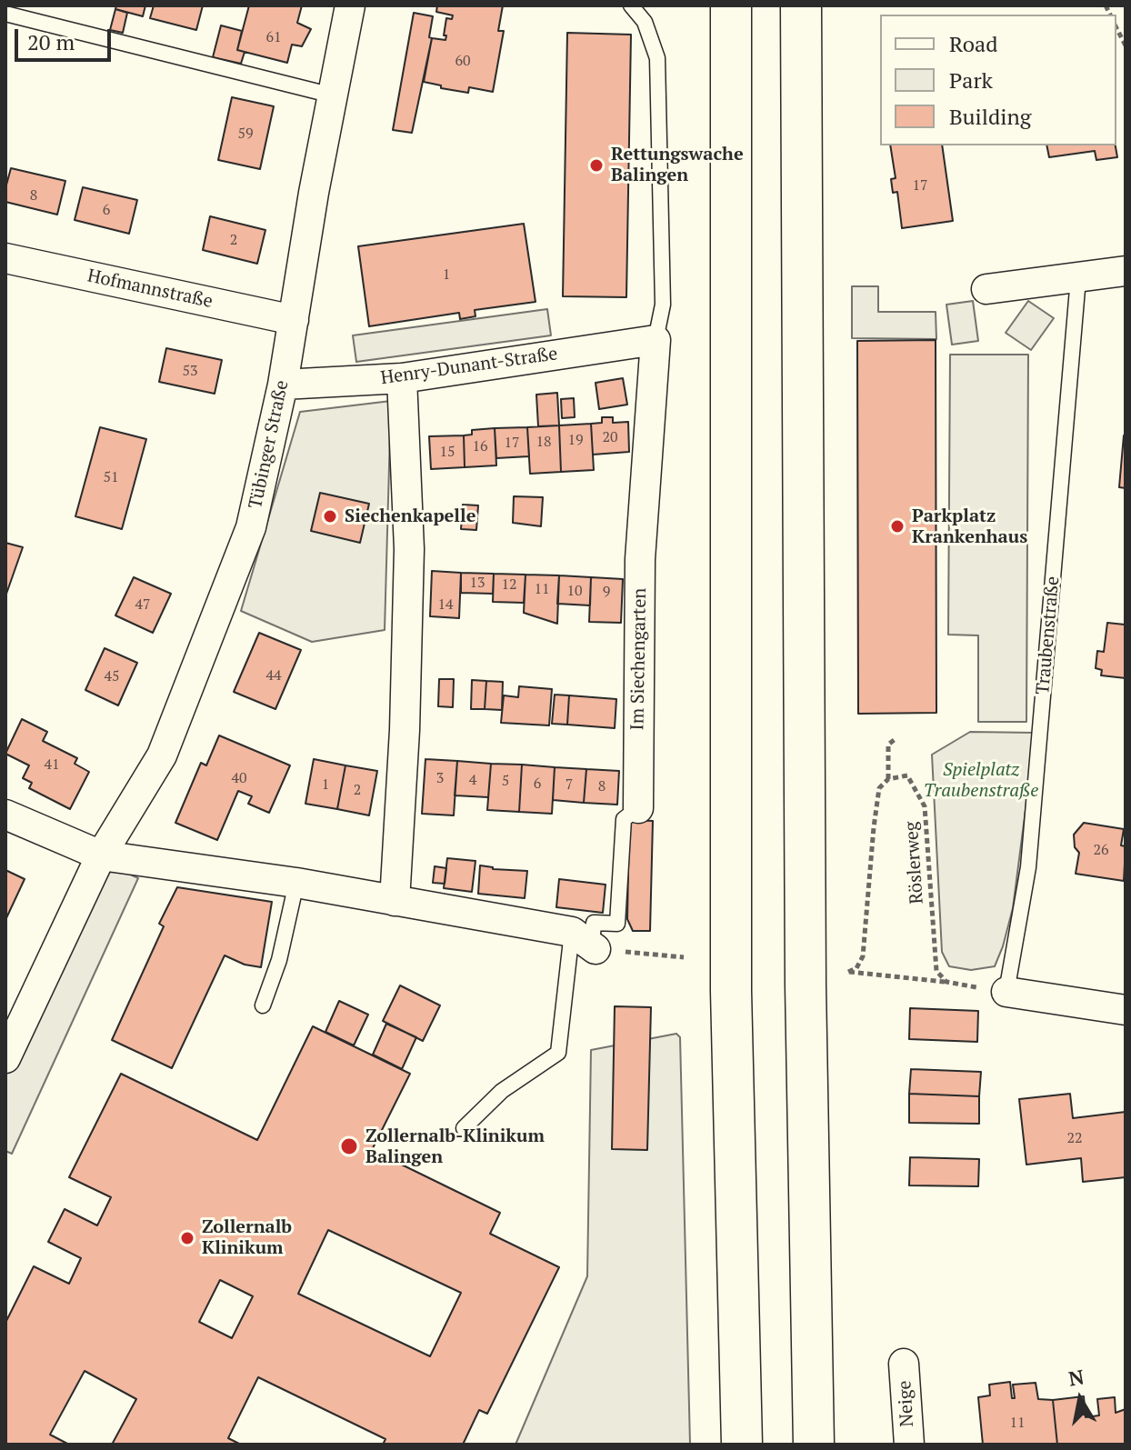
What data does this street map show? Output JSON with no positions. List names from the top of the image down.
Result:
{
  "streets": {
    "street": [
      "Hofmannstraße",
      "Henry-Dunant-Straße",
      "Tübinger Straße",
      "Im Siechengarten",
      "Neige"
    ],
    "lane": ["Traubenstraße"],
    "path": ["Röslerweg"]
  },
  "crossings": [
    ["Hofmannstraße", "Tübinger Straße"],
    ["Henry-Dunant-Straße", "Tübinger Straße"],
    ["Henry-Dunant-Straße", "Im Siechengarten"]
  ],
  "parks": ["Spielplatz Traubenstraße"],
  "places": [
    "Rettungswache Balingen",
    "Siechenkapelle",
    "Parkplatz Krankenhaus",
    "Zollernalb-Klinikum Balingen",
    "Zollernalb Klinikum"
  ],
  "house_numbers": [
    "61",
    "60",
    "59",
    "17",
    "8",
    "6",
    "2",
    "1",
    "53",
    "20",
    "19",
    "18",
    "17",
    "16",
    "15",
    "51",
    "13",
    "12",
    "11",
    "10",
    "9",
    "47",
    "14",
    "44",
    "45",
    "41",
    "40",
    "3",
    "4",
    "5",
    "6",
    "1",
    "7",
    "8",
    "2",
    "26",
    "22",
    "11"
  ],
  "legend": ["Road", "Park", "Building"],
  "scale_bar": "20 m",
  "north": "top"
}
